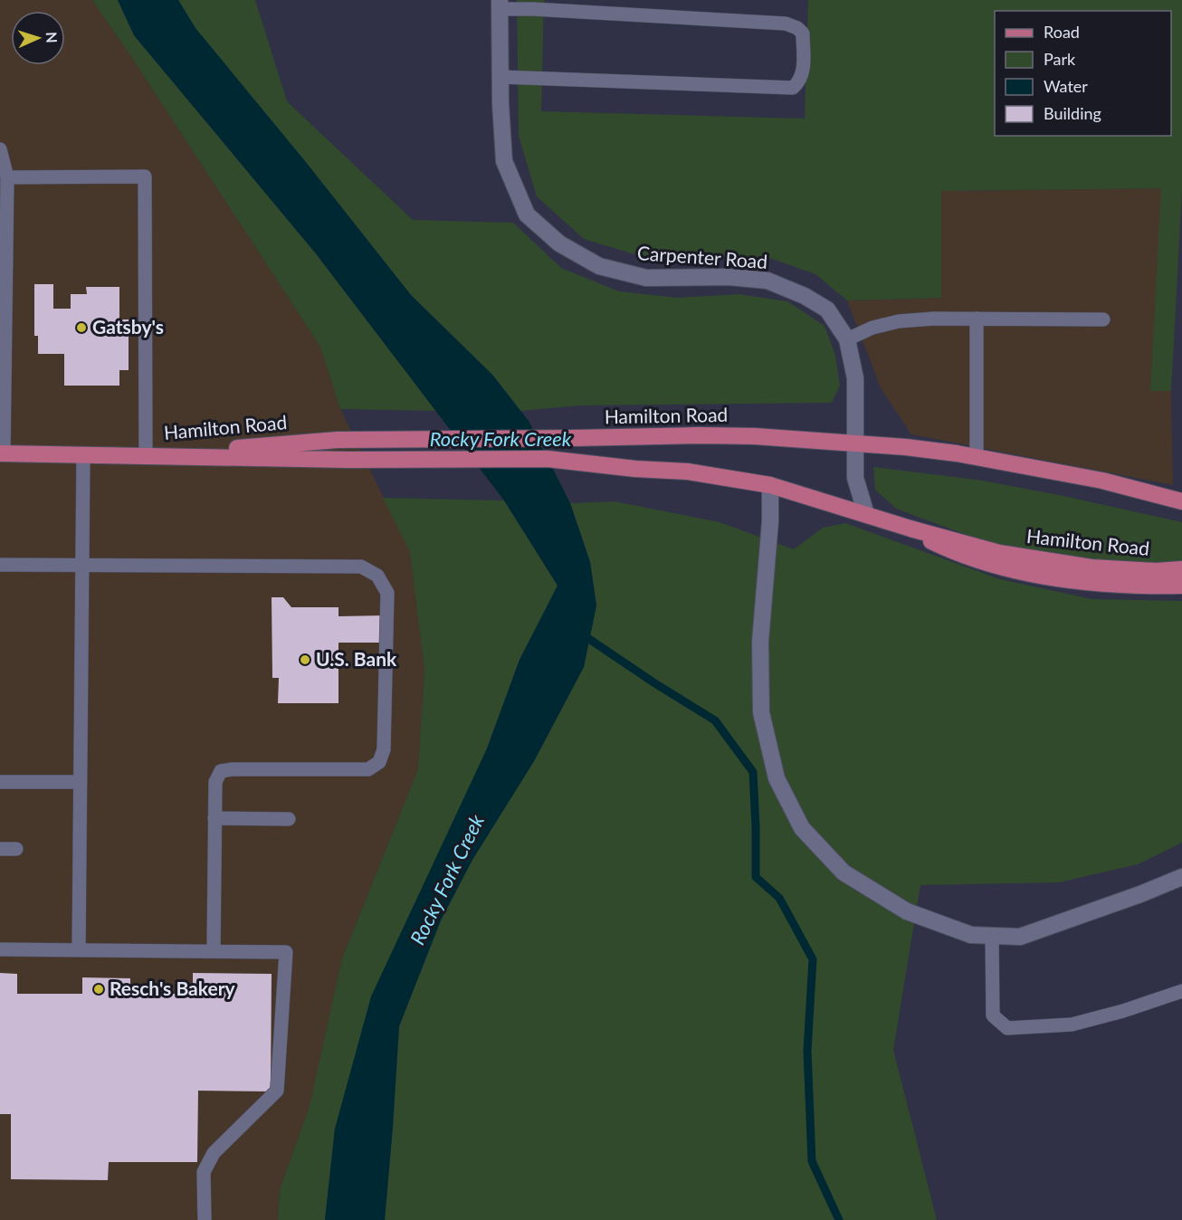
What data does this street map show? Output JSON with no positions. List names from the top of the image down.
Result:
{
  "streets": {
    "main road": ["Hamilton Road"],
    "street": ["Carpenter Road"]
  },
  "crossings": [
    ["Carpenter Road", "Hamilton Road"]
  ],
  "water": ["Rocky Fork Creek"],
  "places": ["Gatsby's", "U.S. Bank", "Resch's Bakery"],
  "legend": [
    "Road",
    "Park",
    "Water",
    "Building"
  ],
  "north": "right"
}
